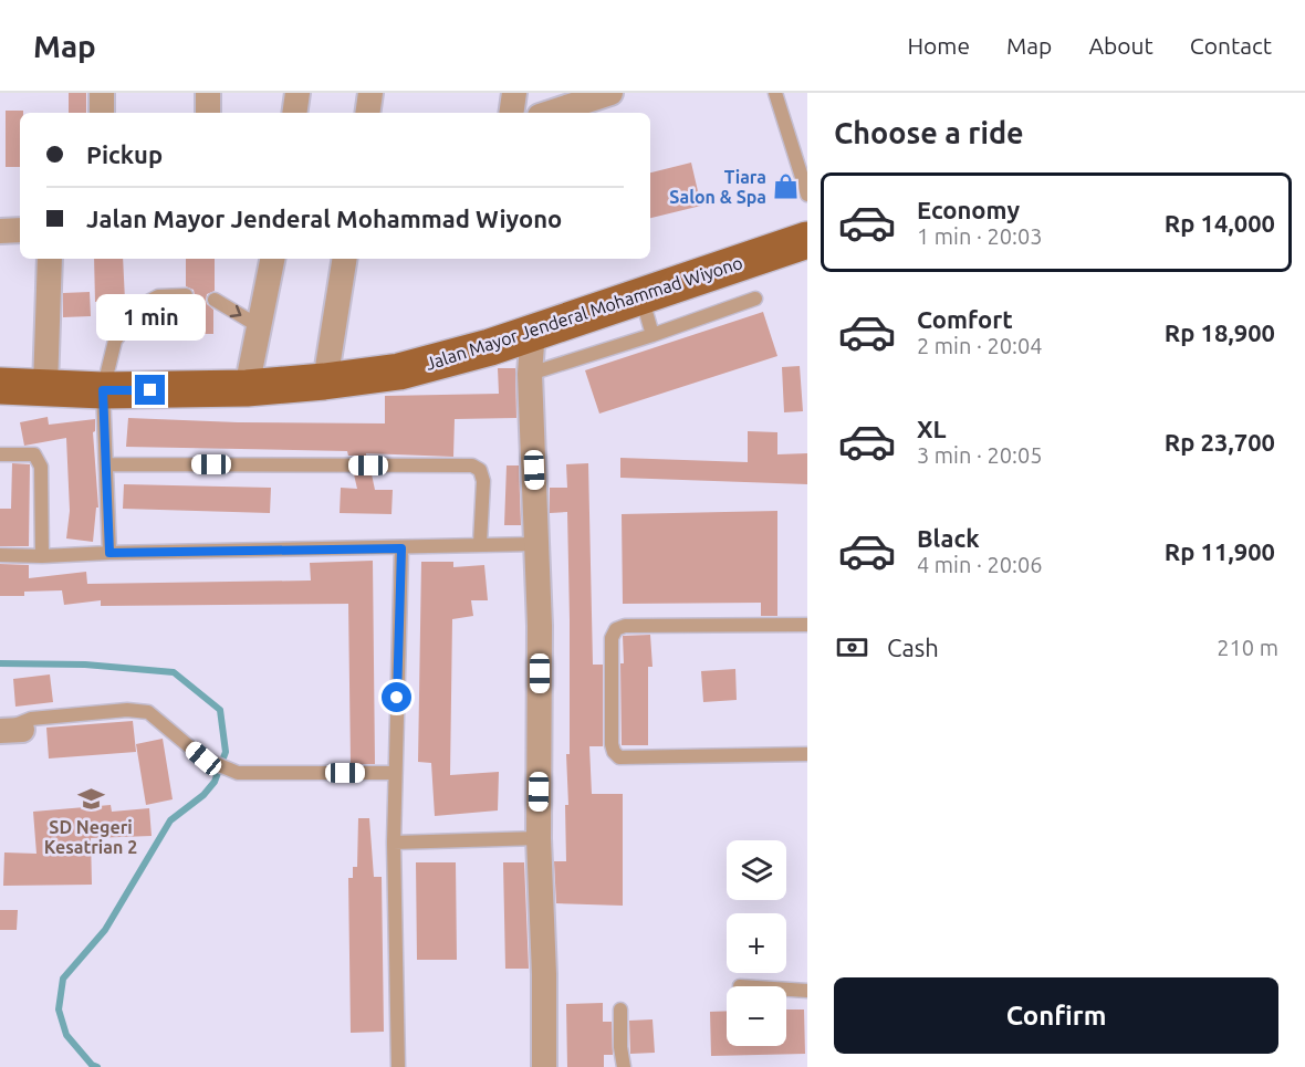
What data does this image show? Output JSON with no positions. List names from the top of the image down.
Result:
{
  "streets": {
    "main road": ["Jalan Mayor Jenderal Mohammad Wiyono"]
  },
  "places": {
    "shop": ["Tiara Salon & Spa"],
    "school or university": ["SD Negeri Kesatrian 2"]
  },
  "page": {
    "header": "Map",
    "nav": [
      "Home",
      "Map",
      "About",
      "Contact"
    ],
    "heading": "Choose a ride",
    "banner": ["Pickup", "Jalan Mayor Jenderal Mohammad Wiyono"],
    "list": [
      {
        "name": "Economy",
        "note": "1 min · 20:03",
        "value": "Rp 14,000"
      },
      {
        "name": "Comfort",
        "note": "2 min · 20:04",
        "value": "Rp 18,900"
      },
      {
        "name": "XL",
        "note": "3 min · 20:05",
        "value": "Rp 23,700"
      },
      {
        "name": "Black",
        "note": "4 min · 20:06",
        "value": "Rp 11,900"
      }
    ],
    "bubble": "1 min",
    "pay": ["Cash", "210 m"],
    "map_buttons": ["+", "−"],
    "buttons": "Confirm"
  }
}
